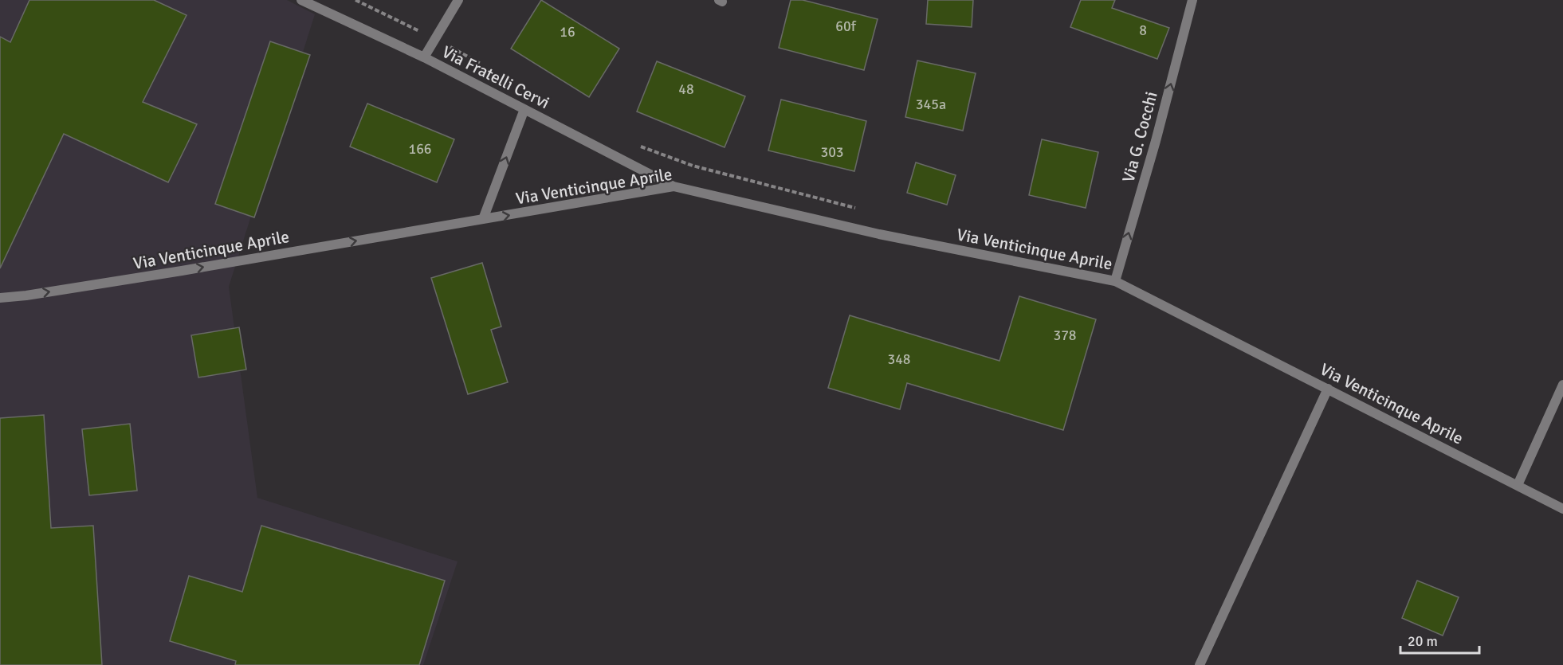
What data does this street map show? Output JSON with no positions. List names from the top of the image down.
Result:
{
  "streets": {
    "street": ["Via Fratelli Cervi", "Via G. Cocchi", "Via Venticinque Aprile"]
  },
  "crossings": [
    ["Via Fratelli Cervi", "Via Venticinque Aprile"],
    ["Via G. Cocchi", "Via Venticinque Aprile"]
  ],
  "one_way": ["Via G. Cocchi", "Via Venticinque Aprile"],
  "house_numbers": [
    "60f",
    "8",
    "16",
    "48",
    "345a",
    "166",
    "303",
    "378",
    "348"
  ],
  "scale_bar": "20 m"
}
